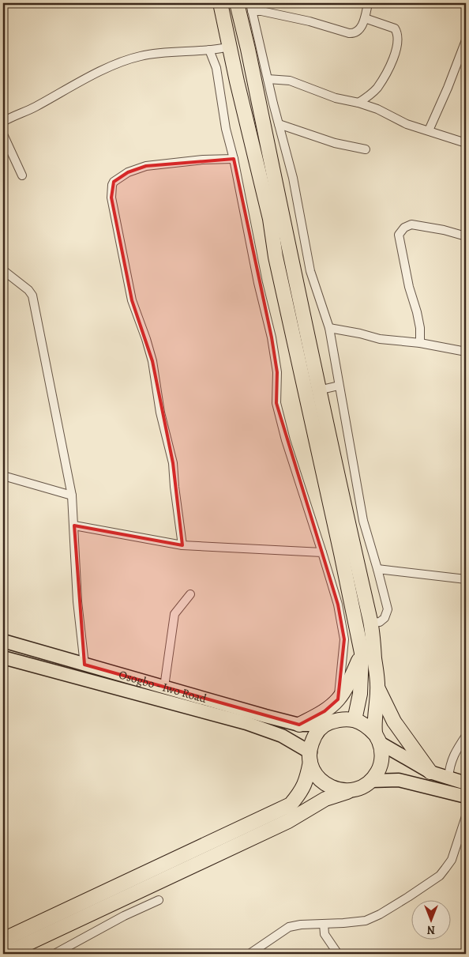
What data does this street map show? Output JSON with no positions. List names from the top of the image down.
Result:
{
  "streets": {
    "main road": ["Osogbo - Iwo Road"]
  },
  "north": "bottom"
}
